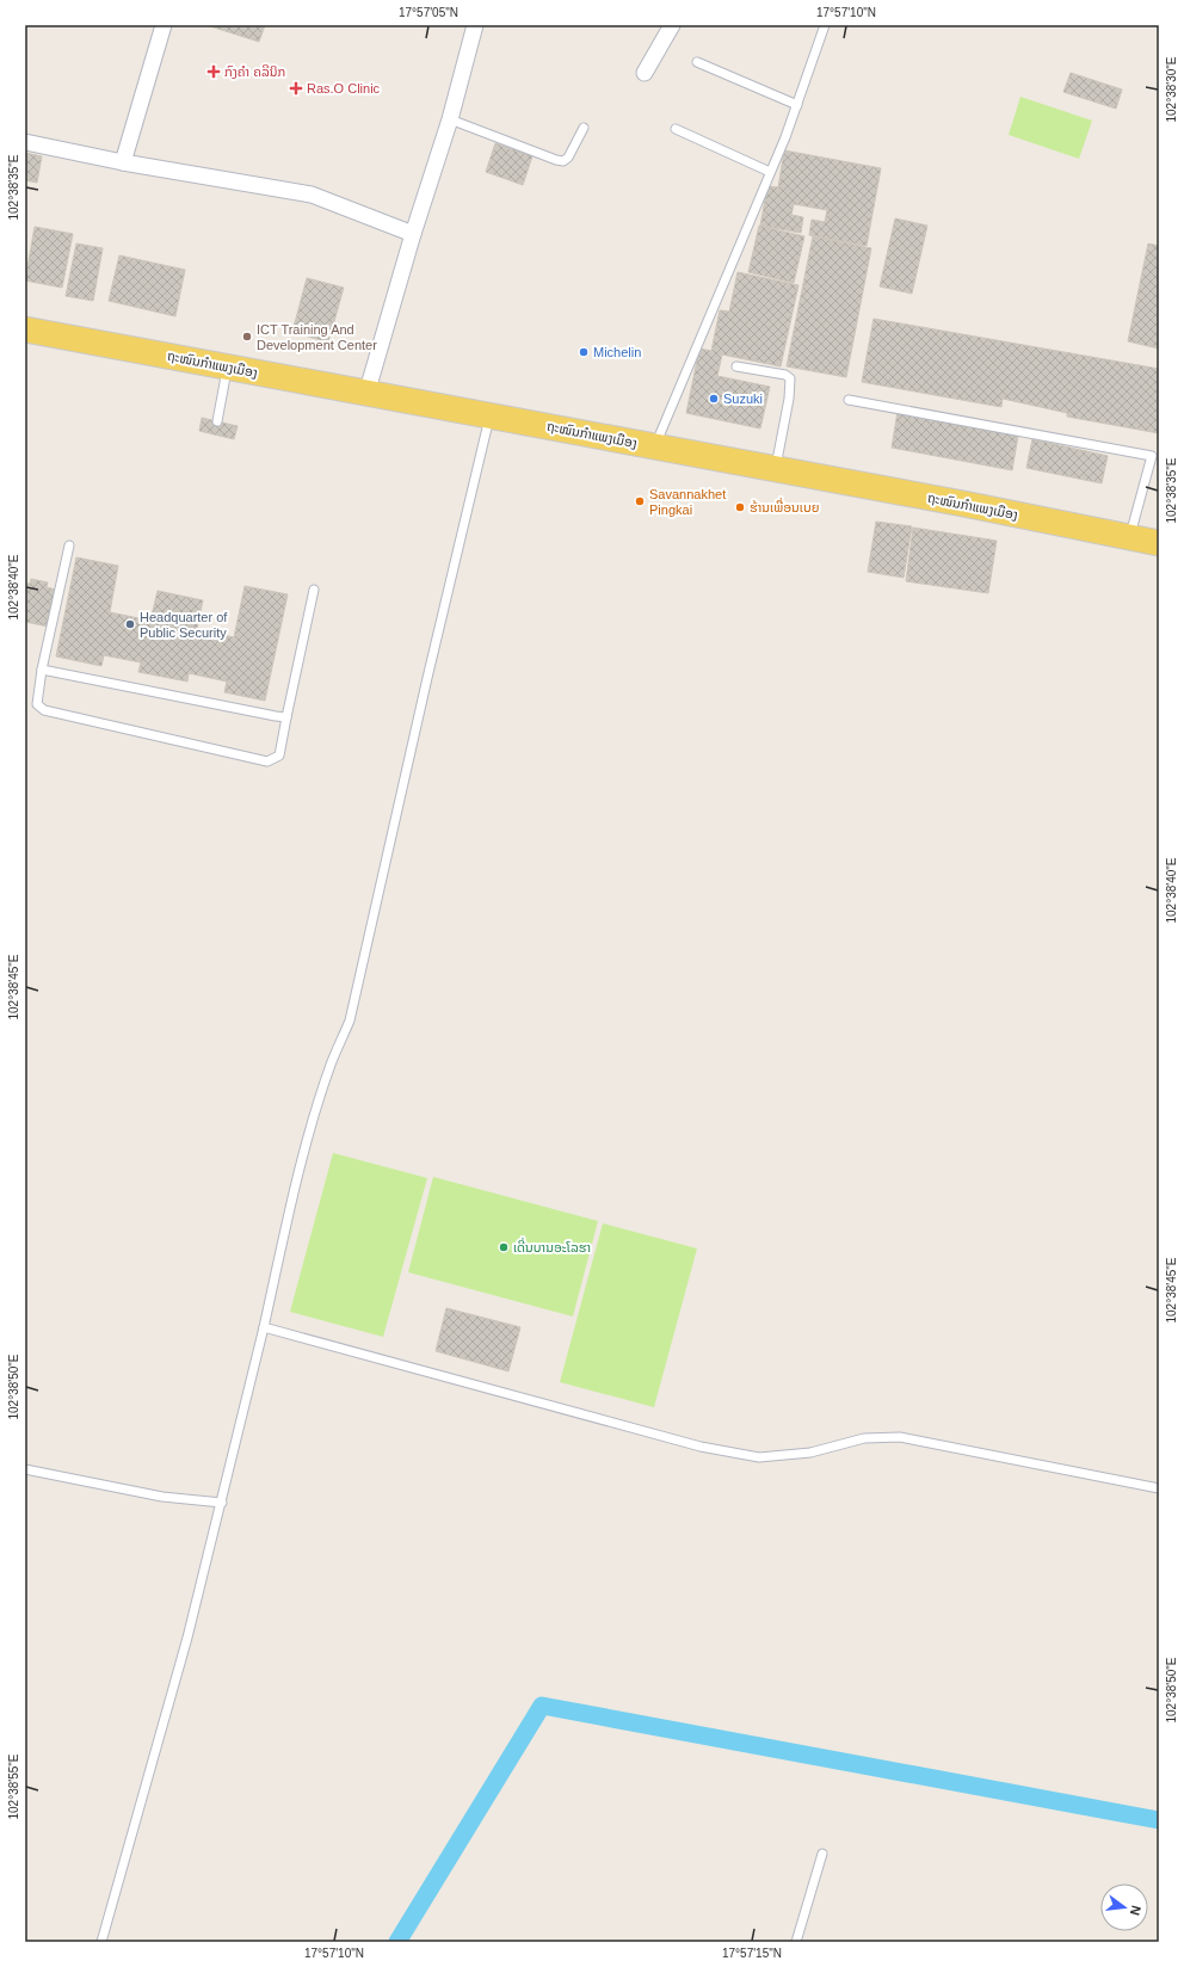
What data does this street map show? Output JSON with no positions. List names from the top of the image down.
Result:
{
  "streets": {
    "main road": ["ຖະໜົນກຳແພງເມືອງ"]
  },
  "places": {
    "health": ["ກົງຄຳ ຄລີນິກ", "Ras.O Clinic"],
    "other": [
      "ICT Training And Development Center",
      "Michelin",
      "Suzuki",
      "Savannakhet Pingkai",
      "ຮ້ານເພື່ອນເບຍ",
      "Headquarter of Public Security",
      "ເດີ່ນບານອະໂລຮາ"
    ]
  },
  "north": "right",
  "coordinates": [
    "17°57'05\"N",
    "17°57'10\"N",
    "102°38'30\"E",
    "102°38'35\"E",
    "102°38'40\"E",
    "102°38'45\"E",
    "102°38'50\"E",
    "102°38'55\"E",
    "17°57'15\"N"
  ]
}
